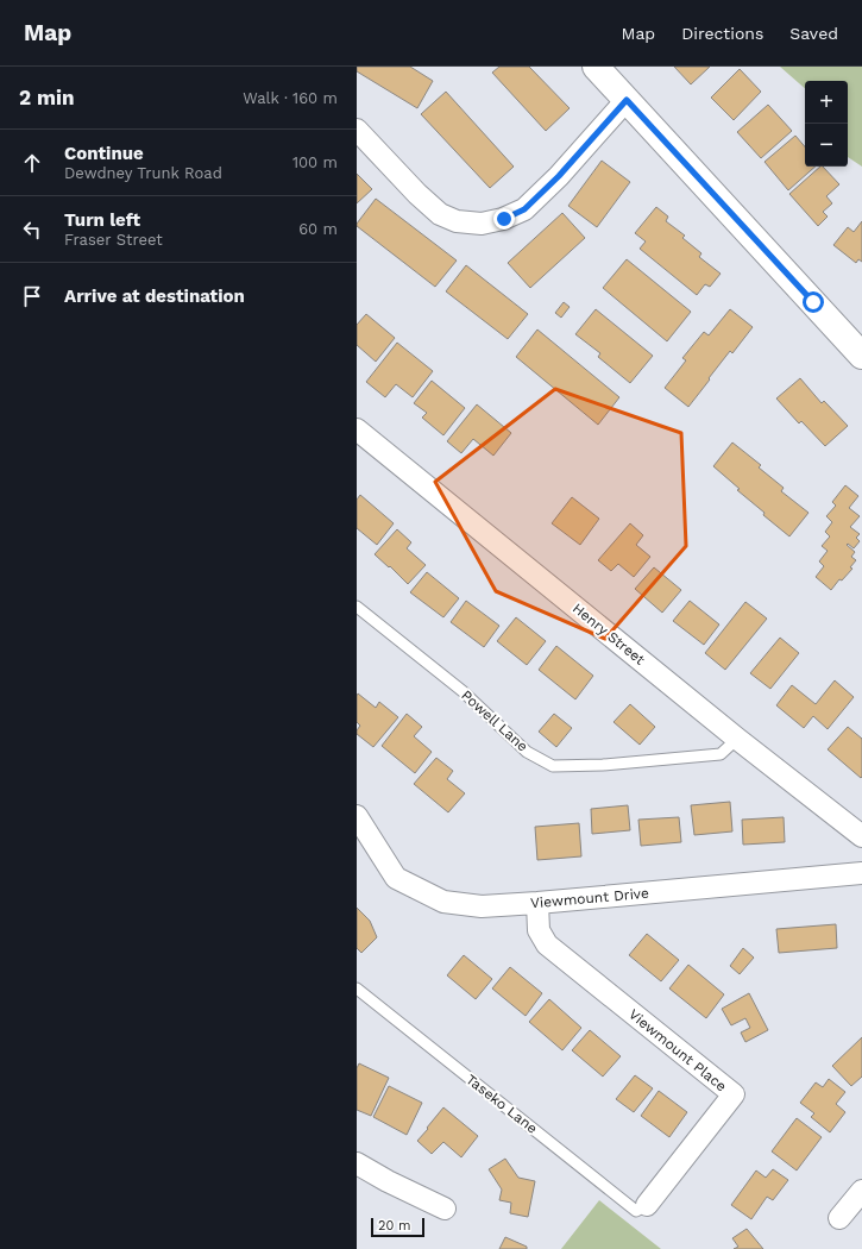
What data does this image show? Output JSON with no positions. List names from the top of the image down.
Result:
{
  "streets": {
    "street": ["Henry Street", "Viewmount Drive", "Viewmount Place"],
    "lane": ["Powell Lane", "Taseko Lane"]
  },
  "crossings": [
    ["Henry Street", "Powell Lane"],
    ["Viewmount Drive", "Viewmount Place"],
    ["Viewmount Place", "Taseko Lane"]
  ],
  "scale_bar": "20 m",
  "page": {
    "header": "Map",
    "nav": ["Map", "Directions", "Saved"],
    "heading": ["2 min", "Walk · 160 m"],
    "map_buttons": ["+", "−"],
    "list": [
      ["Continue", "Dewdney Trunk Road", "100 m"],
      ["Turn left", "Fraser Street", "60 m"],
      "Arrive at destination"
    ],
    "scale": "20 m"
  }
}
